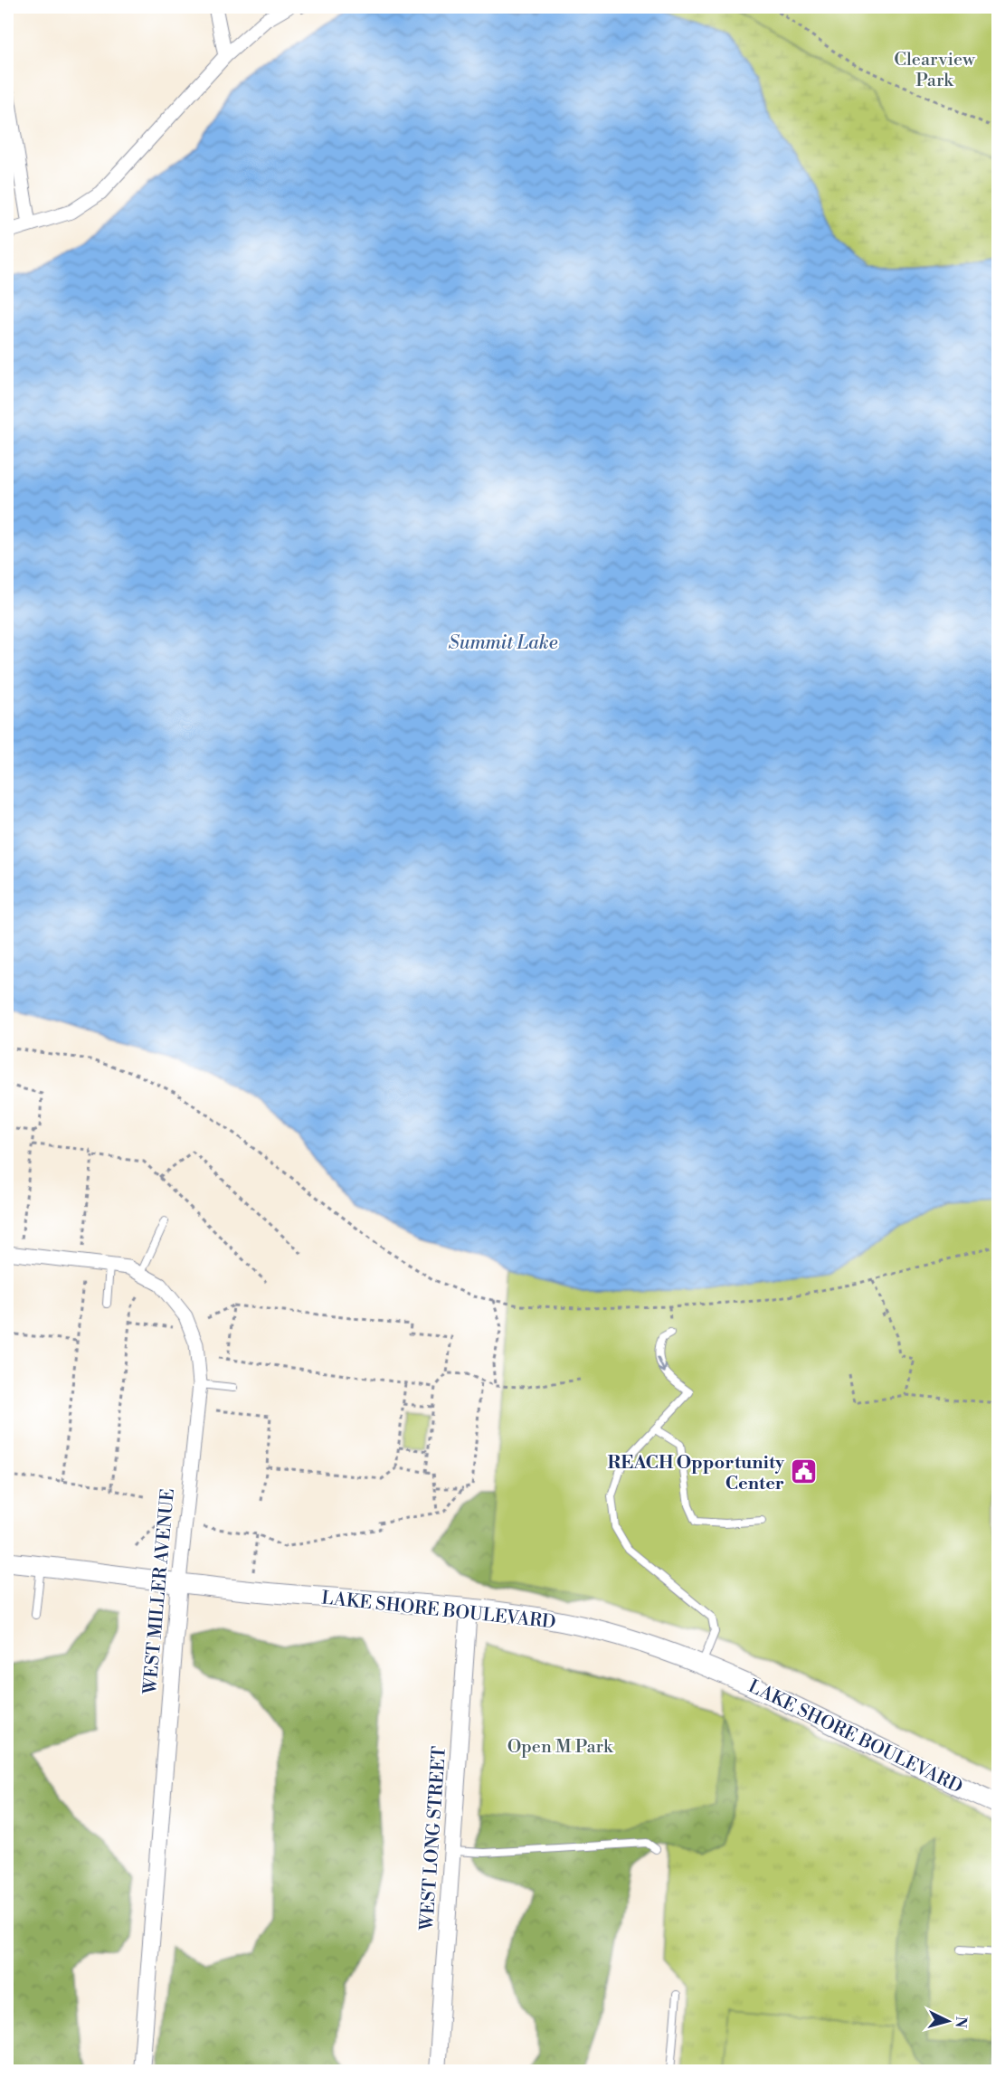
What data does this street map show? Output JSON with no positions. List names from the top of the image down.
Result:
{
  "streets": {
    "main road": ["LAKE SHORE BOULEVARD"],
    "street": ["WEST MILLER AVENUE", "WEST LONG STREET"]
  },
  "crossings": [
    ["WEST MILLER AVENUE", "LAKE SHORE BOULEVARD"],
    ["LAKE SHORE BOULEVARD", "WEST LONG STREET"]
  ],
  "water": ["Summit Lake"],
  "parks": ["Clearview Park", "Open M Park"],
  "places": {
    "public building": ["REACH Opportunity Center"]
  },
  "north": "right"
}
